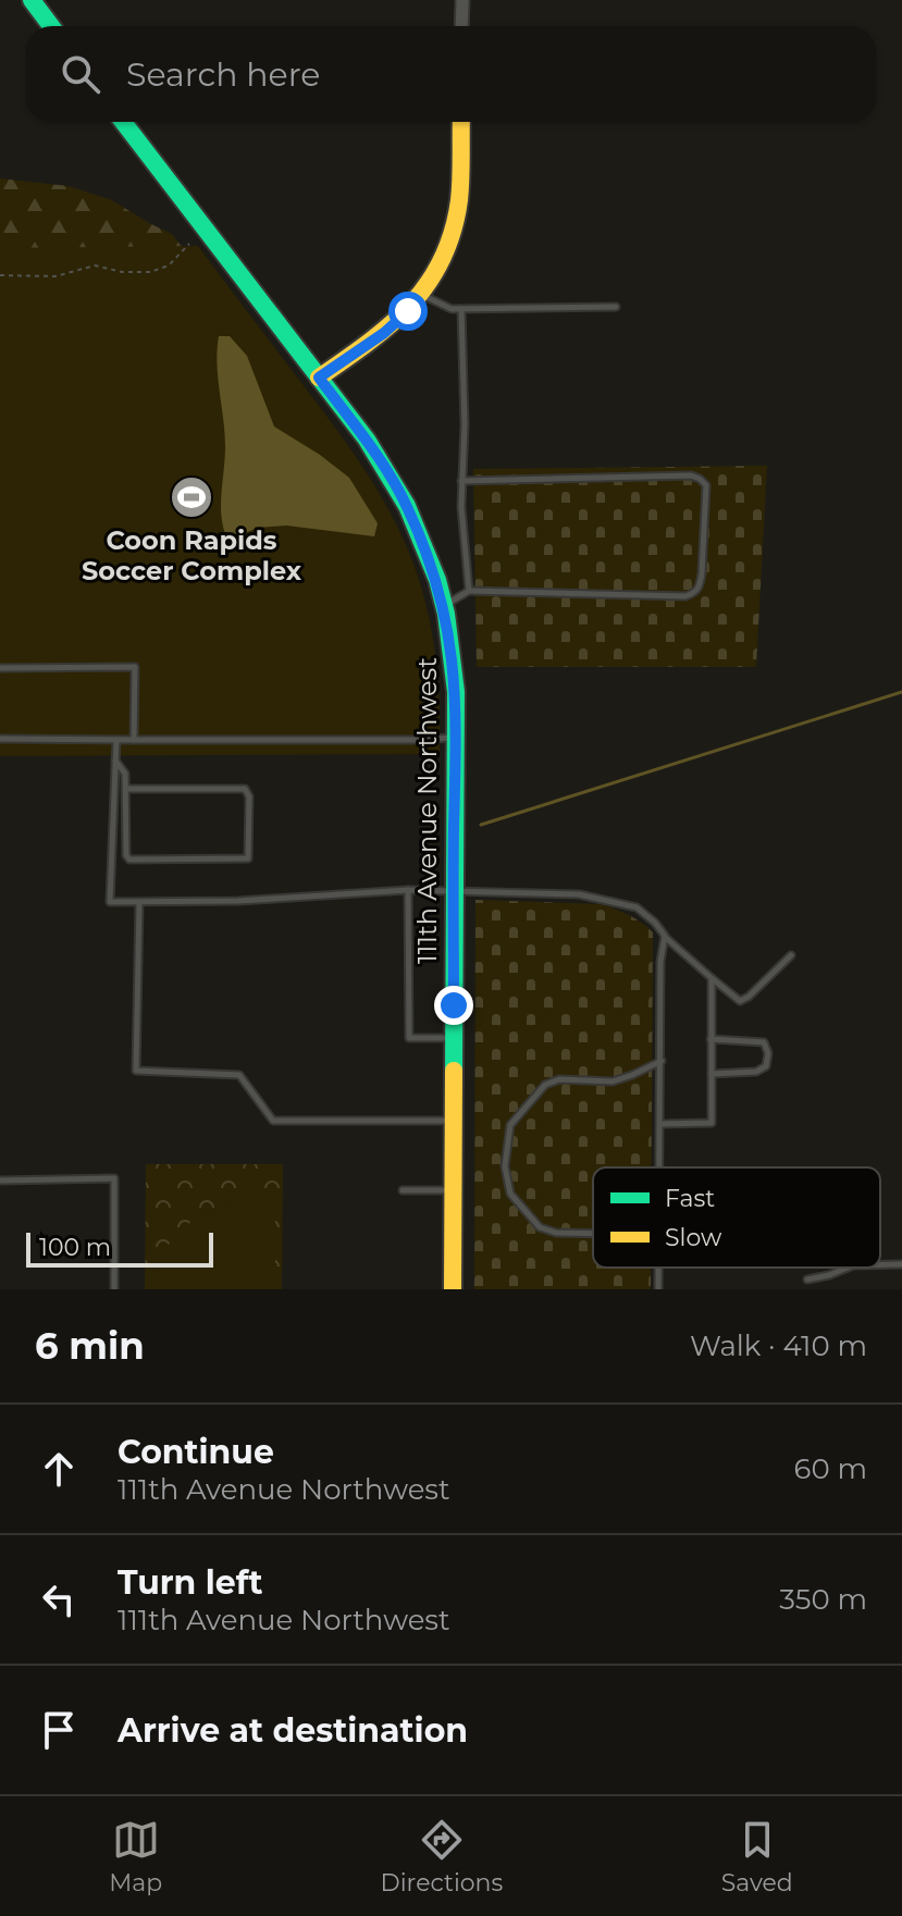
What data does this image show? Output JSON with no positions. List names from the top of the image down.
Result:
{
  "streets": {
    "street": ["111th Avenue Northwest"]
  },
  "places": {
    "sports": ["Coon Rapids Soccer Complex"]
  },
  "legend": ["Fast", "Slow"],
  "scale_bar": "100 m",
  "page": {
    "search": "Search here",
    "scale": "100 m",
    "heading": ["6 min", "Walk · 410 m"],
    "list": [
      ["Continue", "111th Avenue Northwest", "60 m"],
      ["Turn left", "111th Avenue Northwest", "350 m"],
      "Arrive at destination"
    ],
    "nav": ["Map", "Directions", "Saved"]
  }
}
